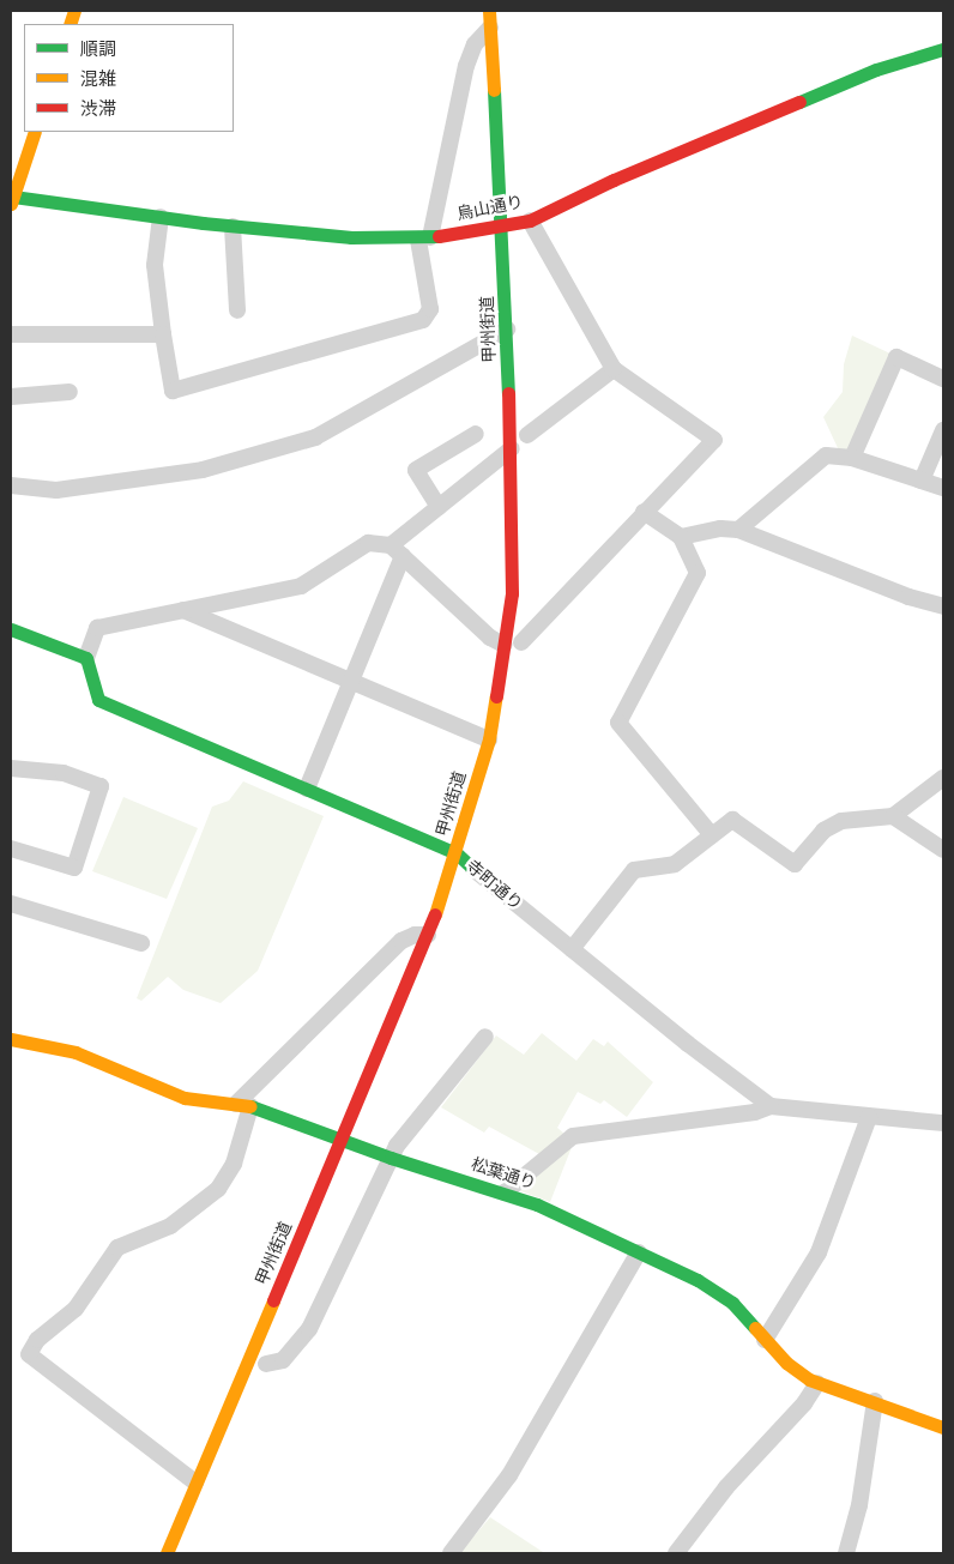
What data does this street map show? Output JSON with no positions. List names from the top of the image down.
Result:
{
  "streets": {
    "main road": [
      "烏山通り",
      "甲州街道",
      "寺町通り",
      "松葉通り"
    ]
  },
  "crossings": [
    ["烏山通り", "甲州街道"],
    ["甲州街道", "寺町通り"],
    ["甲州街道", "松葉通り"]
  ],
  "legend": ["順調", "混雑", "渋滞"]
}
